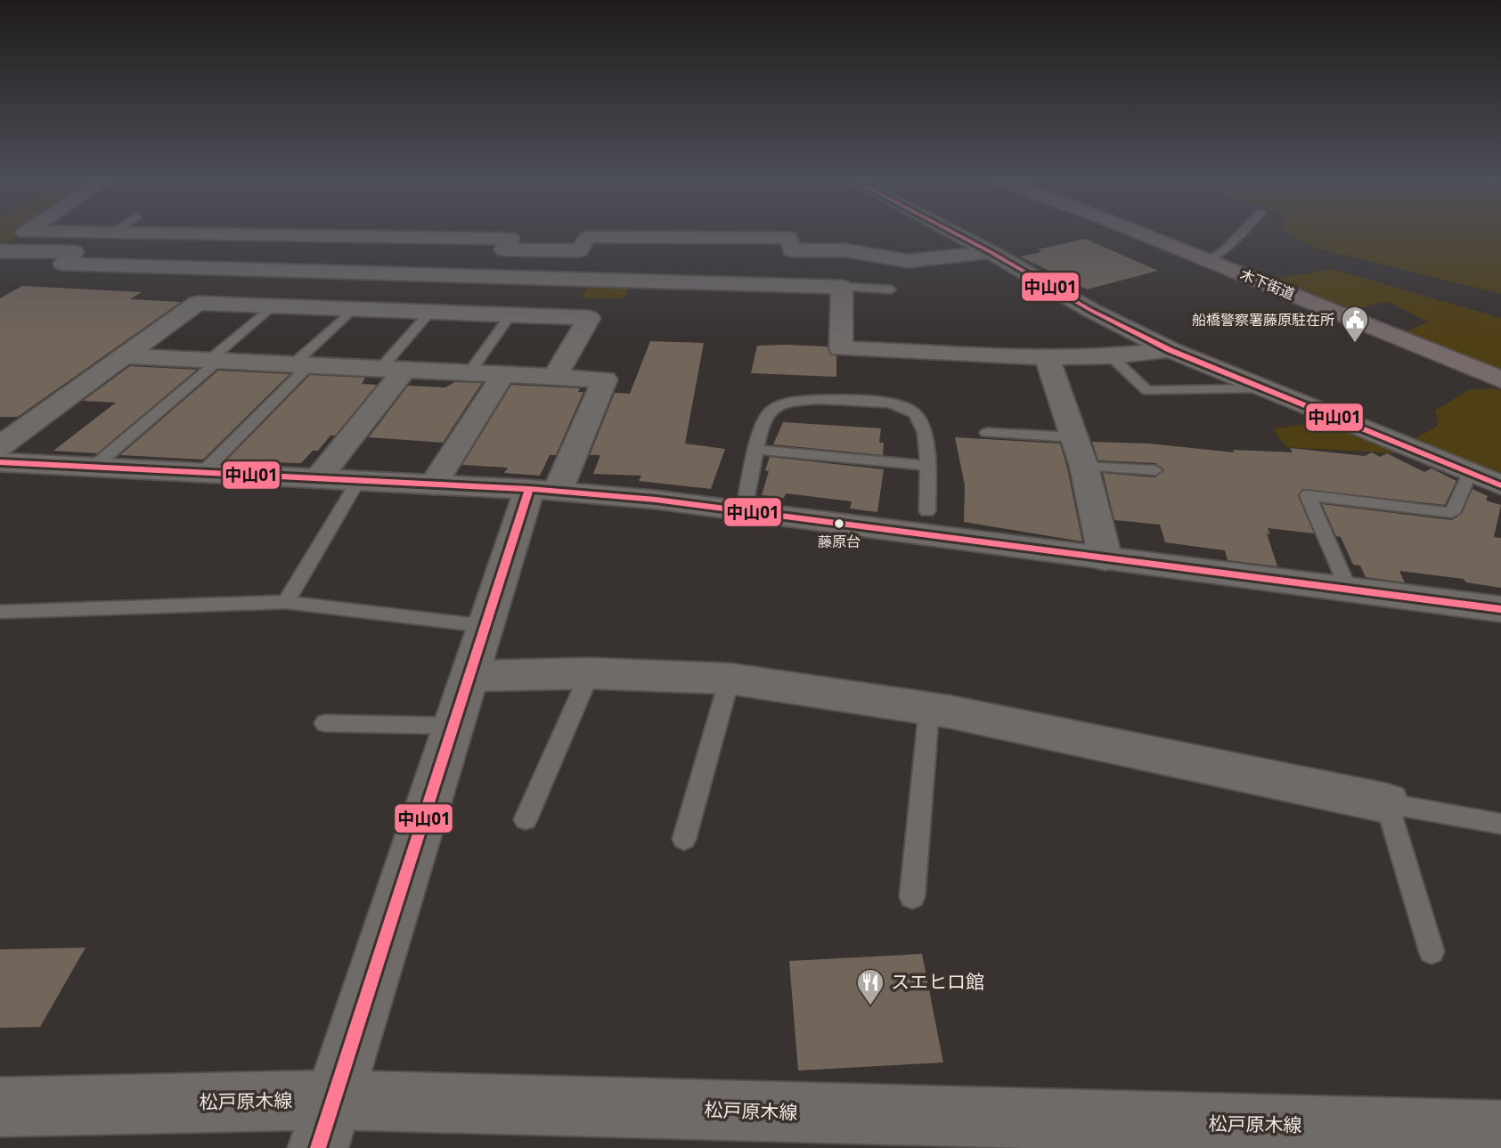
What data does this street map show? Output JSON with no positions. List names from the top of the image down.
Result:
{
  "streets": {
    "main road": ["木下街道"],
    "street": ["松戸原木線"]
  },
  "places": {
    "public building": ["船橋警察署藤原駐在所"],
    "other": ["藤原台"],
    "restaurant": ["スエヒロ館"]
  },
  "lines": ["transit line 中山01"]
}
